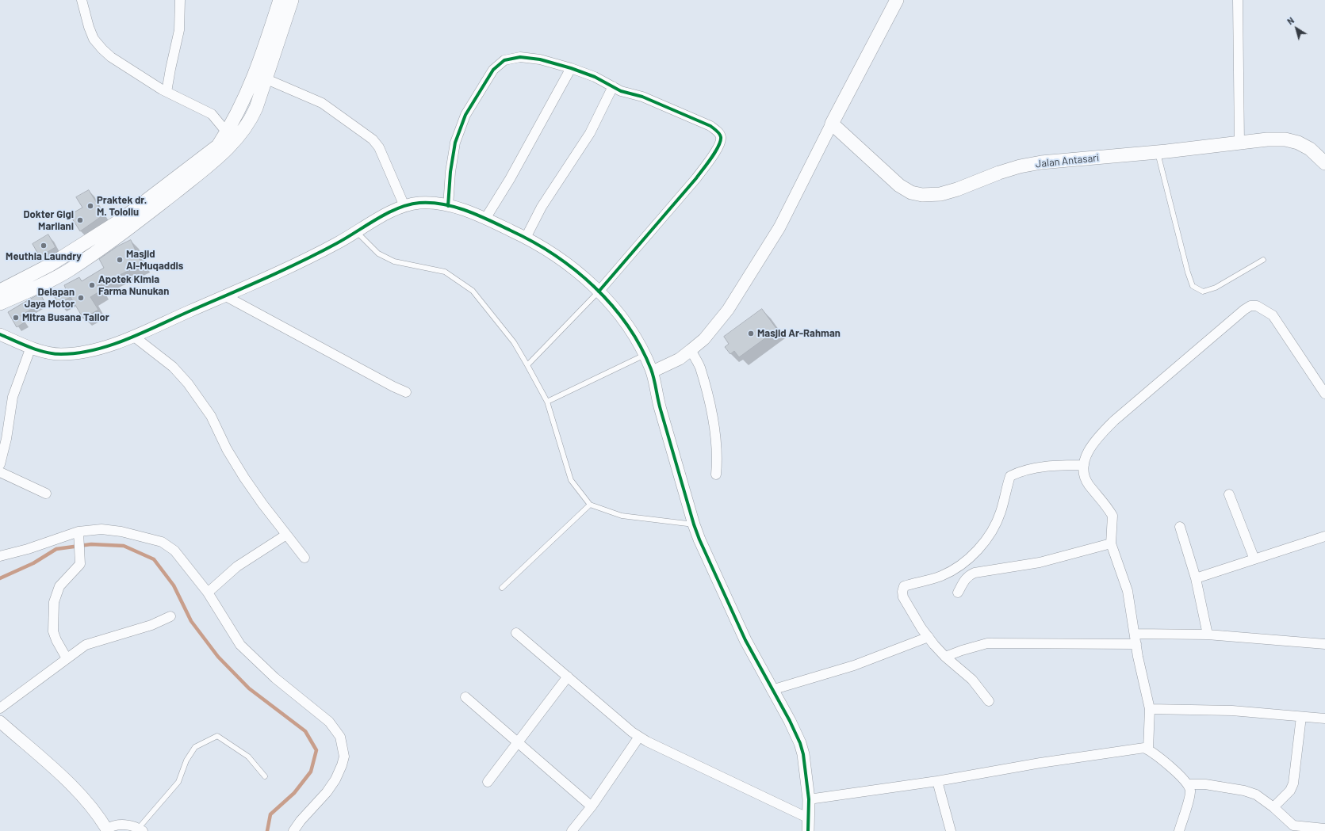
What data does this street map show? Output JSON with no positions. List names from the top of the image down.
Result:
{
  "streets": {
    "main road": ["Jalan Antasari"]
  },
  "places": [
    "Praktek dr. M. Tololiu",
    "Dokter Gigi Marliani",
    "Meuthia Laundry",
    "Masjid Al-Muqaddis",
    "Apotek Kimia Farma Nunukan",
    "Delapan Jaya Motor",
    "Mitra Busana Tailor",
    "Masjid Ar-Rahman"
  ],
  "north": "top left"
}
